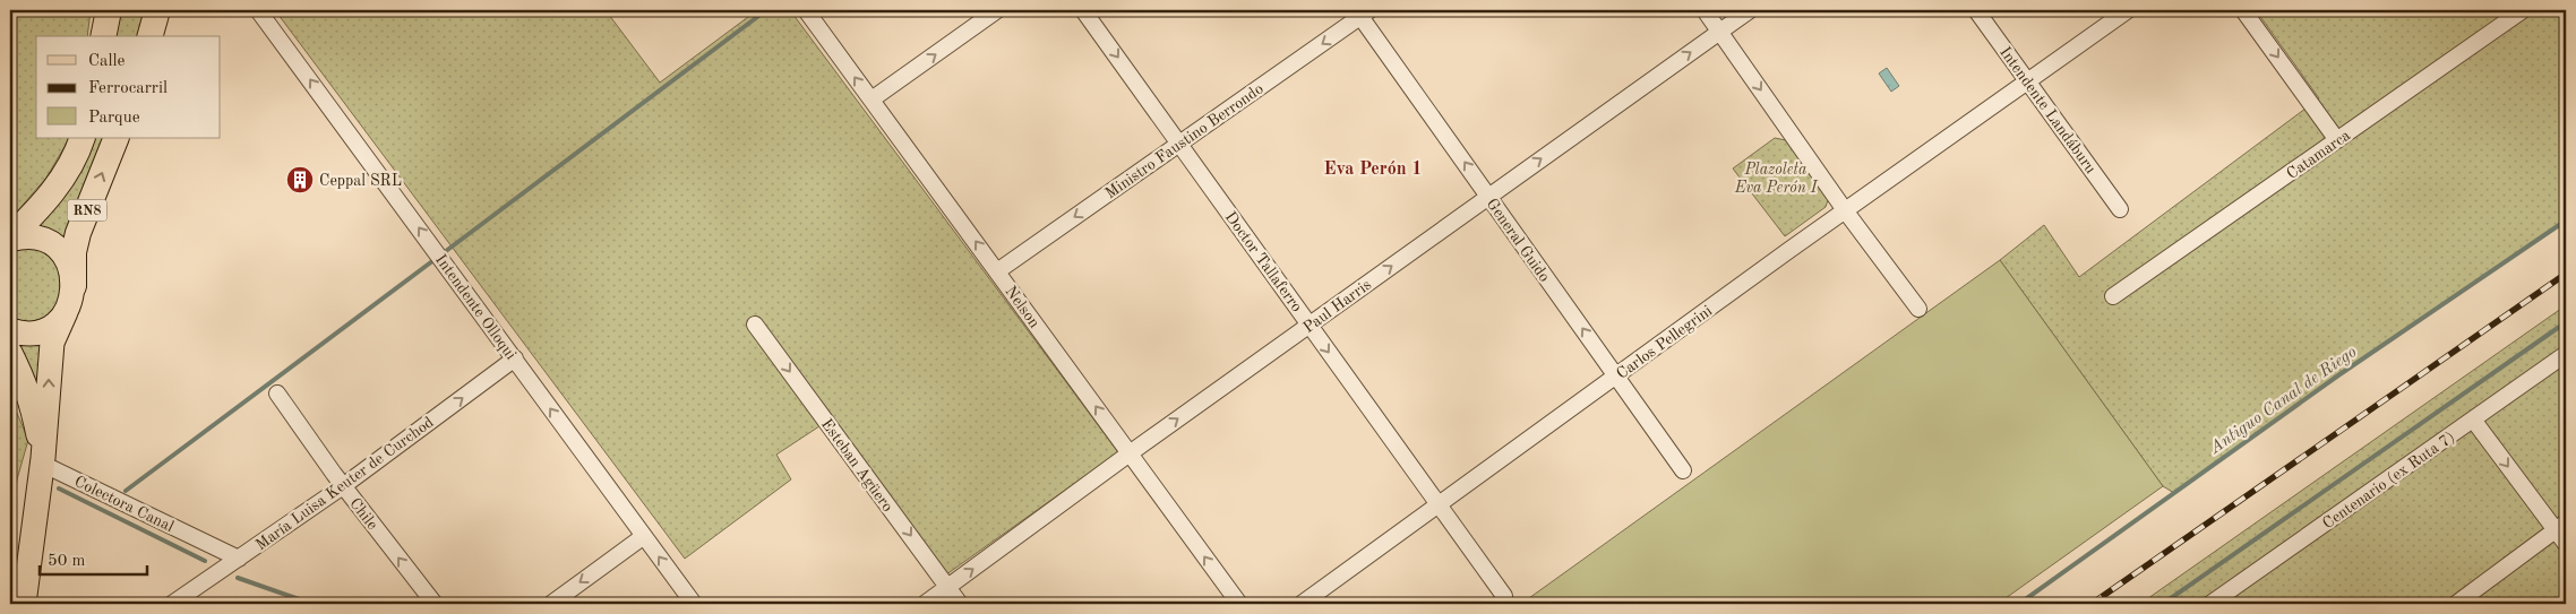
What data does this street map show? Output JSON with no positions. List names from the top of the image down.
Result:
{
  "streets": {
    "highway": ["RN8"],
    "street": [
      "Intendente Landáburu",
      "Ministro Faustino Berrondo",
      "Catamarca",
      "General Guido",
      "Doctor Tallaferro",
      "Paul Harris",
      "Intendente Olloqui",
      "Nelson",
      "Carlos Pellegrini",
      "Esteban Agüero",
      "Centenario (ex Ruta 7)",
      "María Luisa Keuter de Curchod",
      "Colectora Canal",
      "Chile"
    ]
  },
  "crossings": [
    ["Intendente Landáburu", "Carlos Pellegrini"],
    ["Ministro Faustino Berrondo", "General Guido"],
    ["Ministro Faustino Berrondo", "Doctor Tallaferro"],
    ["Ministro Faustino Berrondo", "Nelson"],
    ["RN8", "Colectora Canal"],
    ["General Guido", "Paul Harris"],
    ["General Guido", "Carlos Pellegrini"],
    ["Doctor Tallaferro", "Paul Harris"],
    ["Doctor Tallaferro", "Carlos Pellegrini"],
    ["Paul Harris", "Nelson"],
    ["Paul Harris", "Esteban Agüero"],
    ["Intendente Olloqui", "María Luisa Keuter de Curchod"],
    ["María Luisa Keuter de Curchod", "Colectora Canal"],
    ["María Luisa Keuter de Curchod", "Chile"]
  ],
  "one_way": [
    "Ministro Faustino Berrondo",
    "General Guido",
    "Doctor Tallaferro",
    "Paul Harris",
    "Intendente Olloqui",
    "Nelson",
    "Esteban Agüero",
    "María Luisa Keuter de Curchod",
    "Chile"
  ],
  "districts": ["Eva Perón 1"],
  "water": ["Antiguo Canal de Riego"],
  "parks": ["Plazoleta Eva Perón I"],
  "places": {
    "building": ["Ceppal SRL"]
  },
  "legend": ["Calle", "Ferrocarril", "Parque"],
  "scale_bar": "50 m"
}
